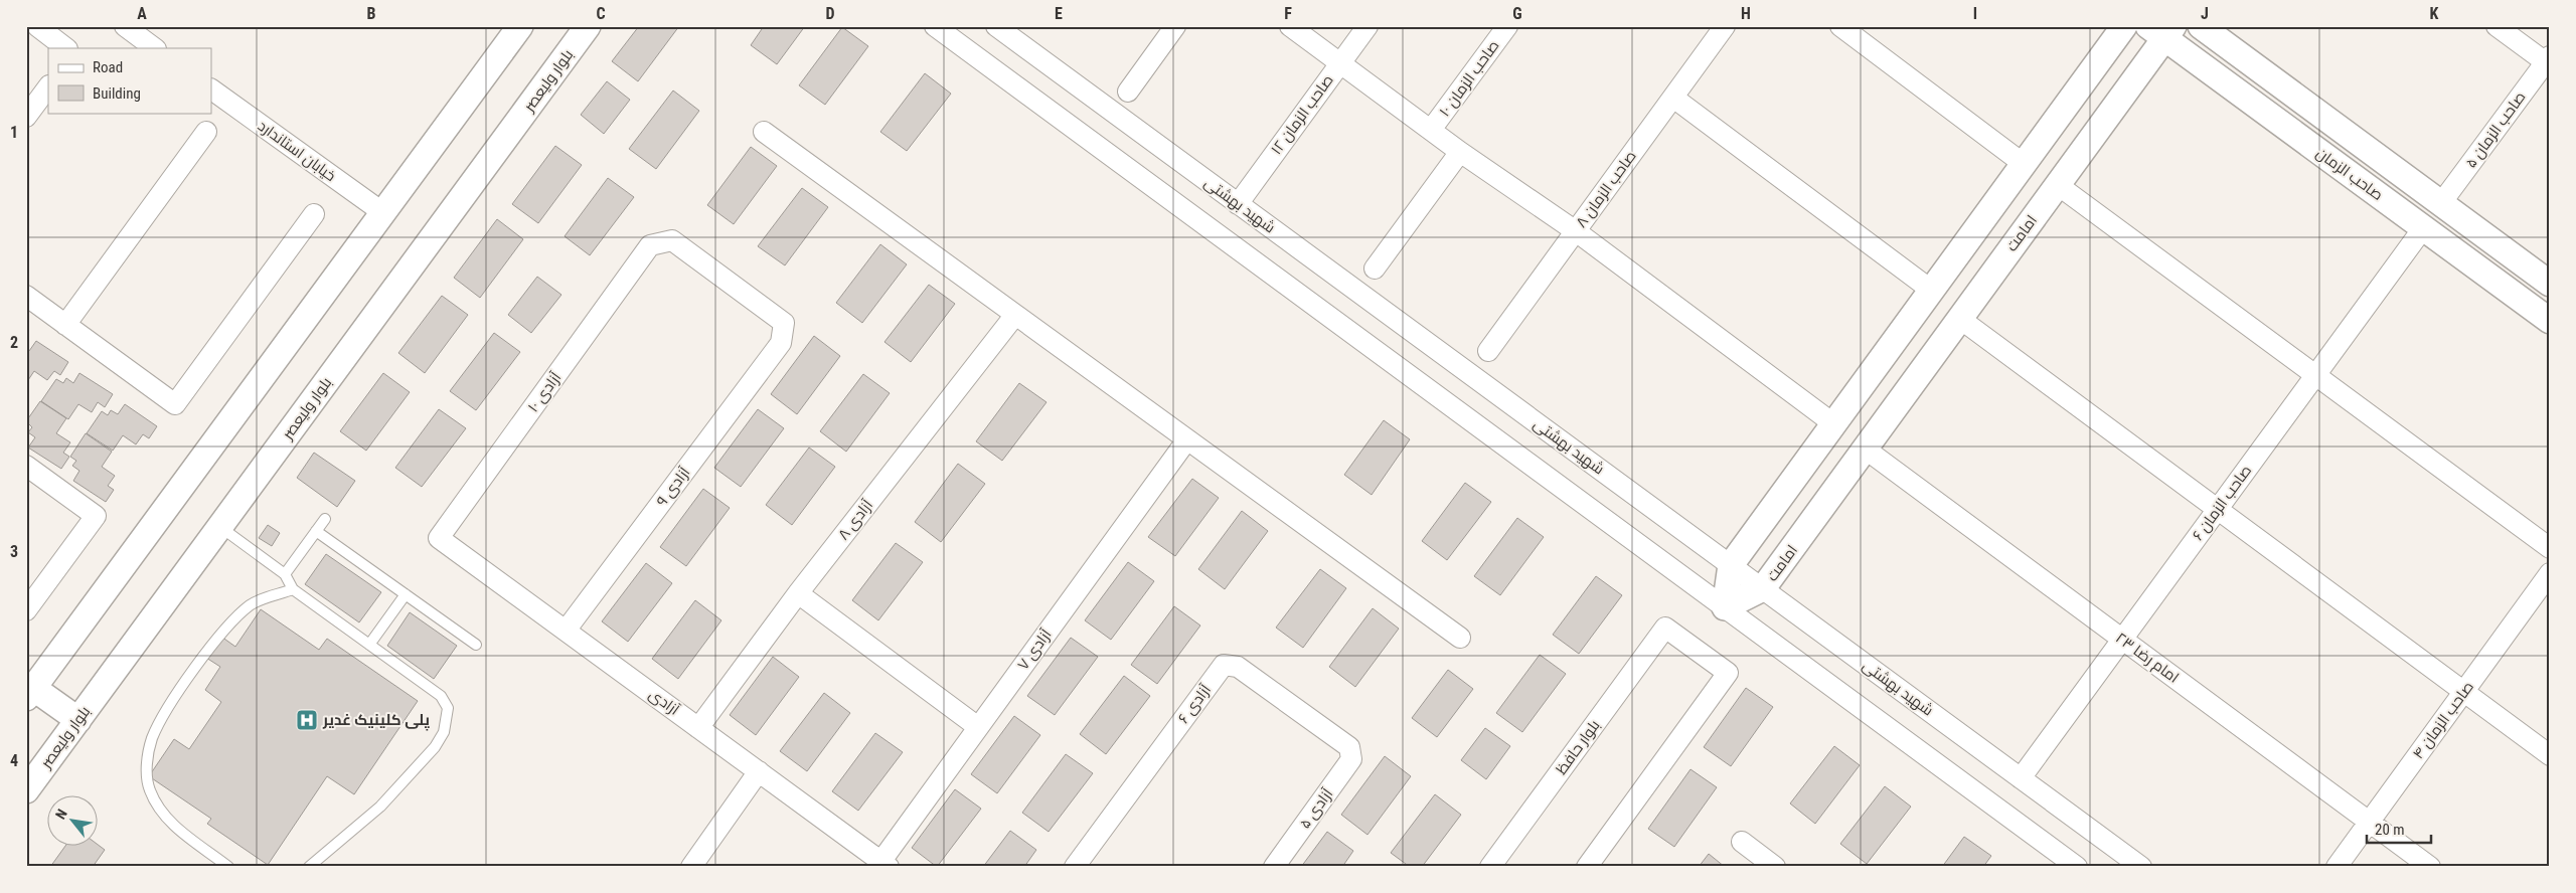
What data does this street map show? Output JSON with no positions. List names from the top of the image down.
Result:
{
  "streets": {
    "street": [
      "صاحب الزمان ۱۰",
      "بلوار ولیعصر",
      "صاحب الزمان ۱۲",
      "صاحب الزمان ۵",
      "خیابان استاندارد",
      "صاحب الزمان",
      "صاحب الزمان ۸",
      "شهید بهشتی",
      "امامت",
      "آزادی ۱۰",
      "آزادی ۹",
      "صاحب الزمان ۶",
      "آزادی ۸",
      "آزادی ۷",
      "امام رضا ۲۳",
      "آزادی",
      "آزادی ۶",
      "صاحب الزمان ۴",
      "بلوار حافظ",
      "آزادی ۵"
    ]
  },
  "crossings": [
    ["صاحب الزمان ۱۲", "شهید بهشتی"],
    ["صاحب الزمان ۵", "صاحب الزمان"],
    ["صاحب الزمان", "امامت"],
    ["صاحب الزمان", "صاحب الزمان ۶"],
    ["شهید بهشتی", "امامت"],
    ["شهید بهشتی", "صاحب الزمان ۶"],
    ["امامت", "امام رضا ۲۳"],
    ["آزادی ۱۰", "آزادی ۹"],
    ["آزادی ۱۰", "آزادی"],
    ["آزادی ۹", "آزادی"],
    ["صاحب الزمان ۶", "امام رضا ۲۳"],
    ["آزادی ۸", "آزادی"],
    ["آزادی ۷", "آزادی"],
    ["امام رضا ۲۳", "صاحب الزمان ۴"],
    ["آزادی ۶", "آزادی ۵"]
  ],
  "places": {
    "hospital": ["پلی کلینیک غدیر"]
  },
  "legend": ["Road", "Building"],
  "scale_bar": "20 m",
  "north": "top left",
  "grid": {
    "columns": [
      "A",
      "B",
      "C",
      "D",
      "E",
      "F",
      "G",
      "H",
      "I",
      "J",
      "K"
    ],
    "rows": [
      "1",
      "2",
      "3",
      "4"
    ]
  }
}
